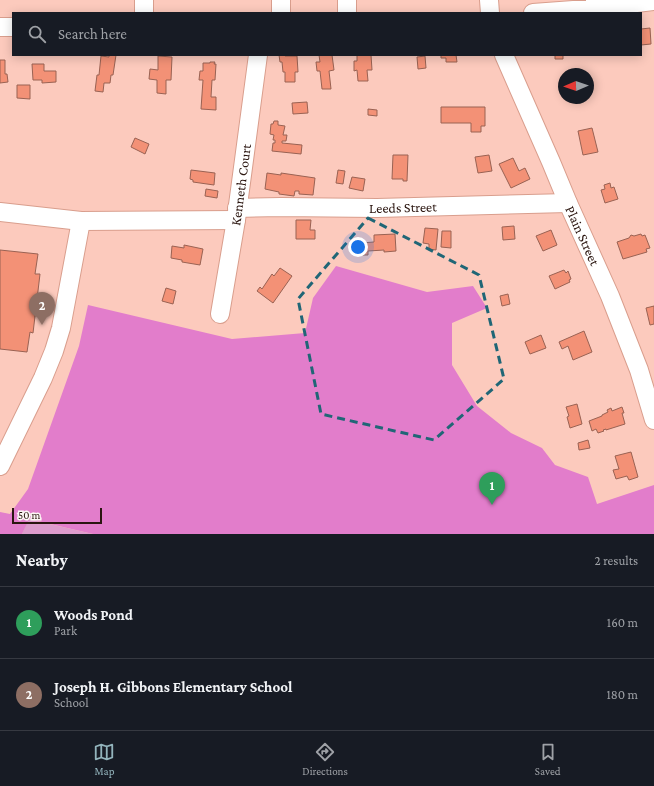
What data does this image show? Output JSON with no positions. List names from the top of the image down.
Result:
{
  "streets": {
    "street": ["Kenneth Court", "Leeds Street", "Plain Street"]
  },
  "crossings": [
    ["Kenneth Court", "Leeds Street"],
    ["Leeds Street", "Plain Street"]
  ],
  "scale_bar": "50 m",
  "north": "left",
  "page": {
    "search": "Search here",
    "pins": ["2", "1"],
    "scale": "50 m",
    "heading": ["Nearby", "2 results"],
    "list": [
      {
        "mark": "1",
        "name": "Woods Pond",
        "note": "Park",
        "value": "160 m"
      },
      {
        "mark": "2",
        "name": "Joseph H. Gibbons Elementary School",
        "note": "School",
        "value": "180 m"
      }
    ],
    "nav": ["Map", "Directions", "Saved"]
  }
}
